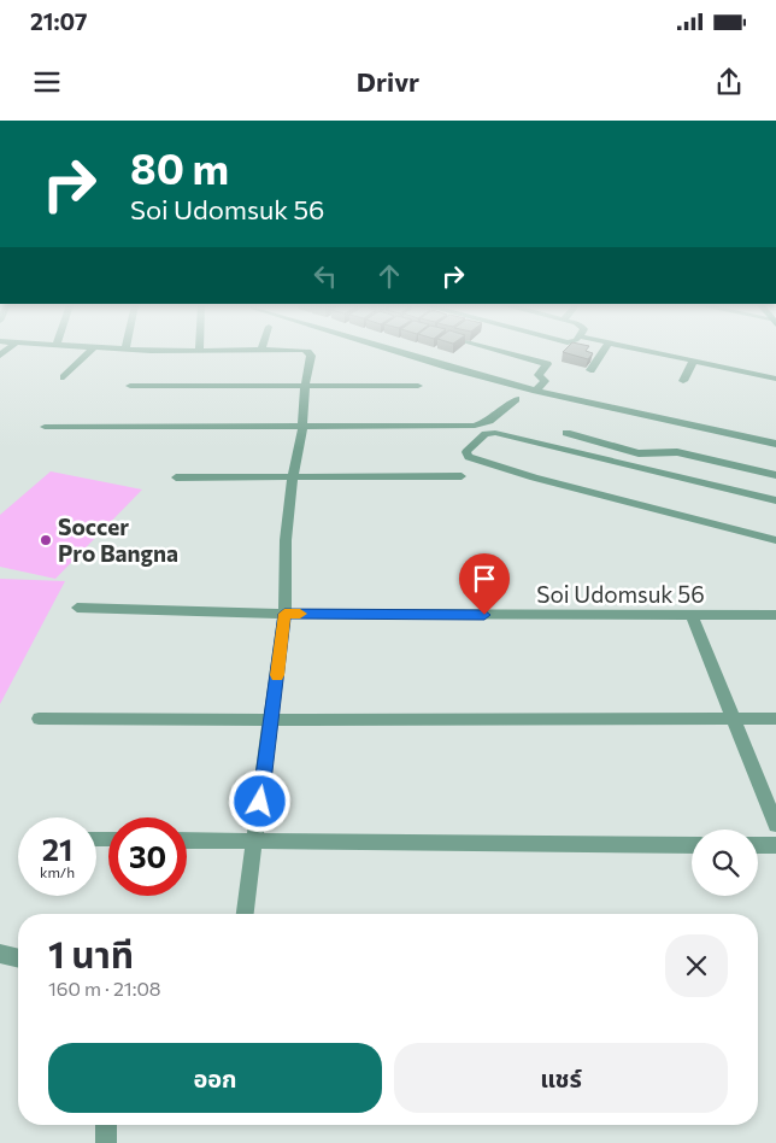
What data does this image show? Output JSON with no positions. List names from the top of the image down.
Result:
{
  "streets": {
    "street": ["Soi Udomsuk 56"]
  },
  "places": ["Soccer Pro Bangna"],
  "page": {
    "status": "21:07",
    "header": "Drivr",
    "turn": ["80 m", "Soi Udomsuk 56"],
    "speed": "21 km/h",
    "limit": "30",
    "heading": ["1 นาที", "160 m · 21:08"],
    "buttons": ["ออก", "แชร์"]
  }
}
